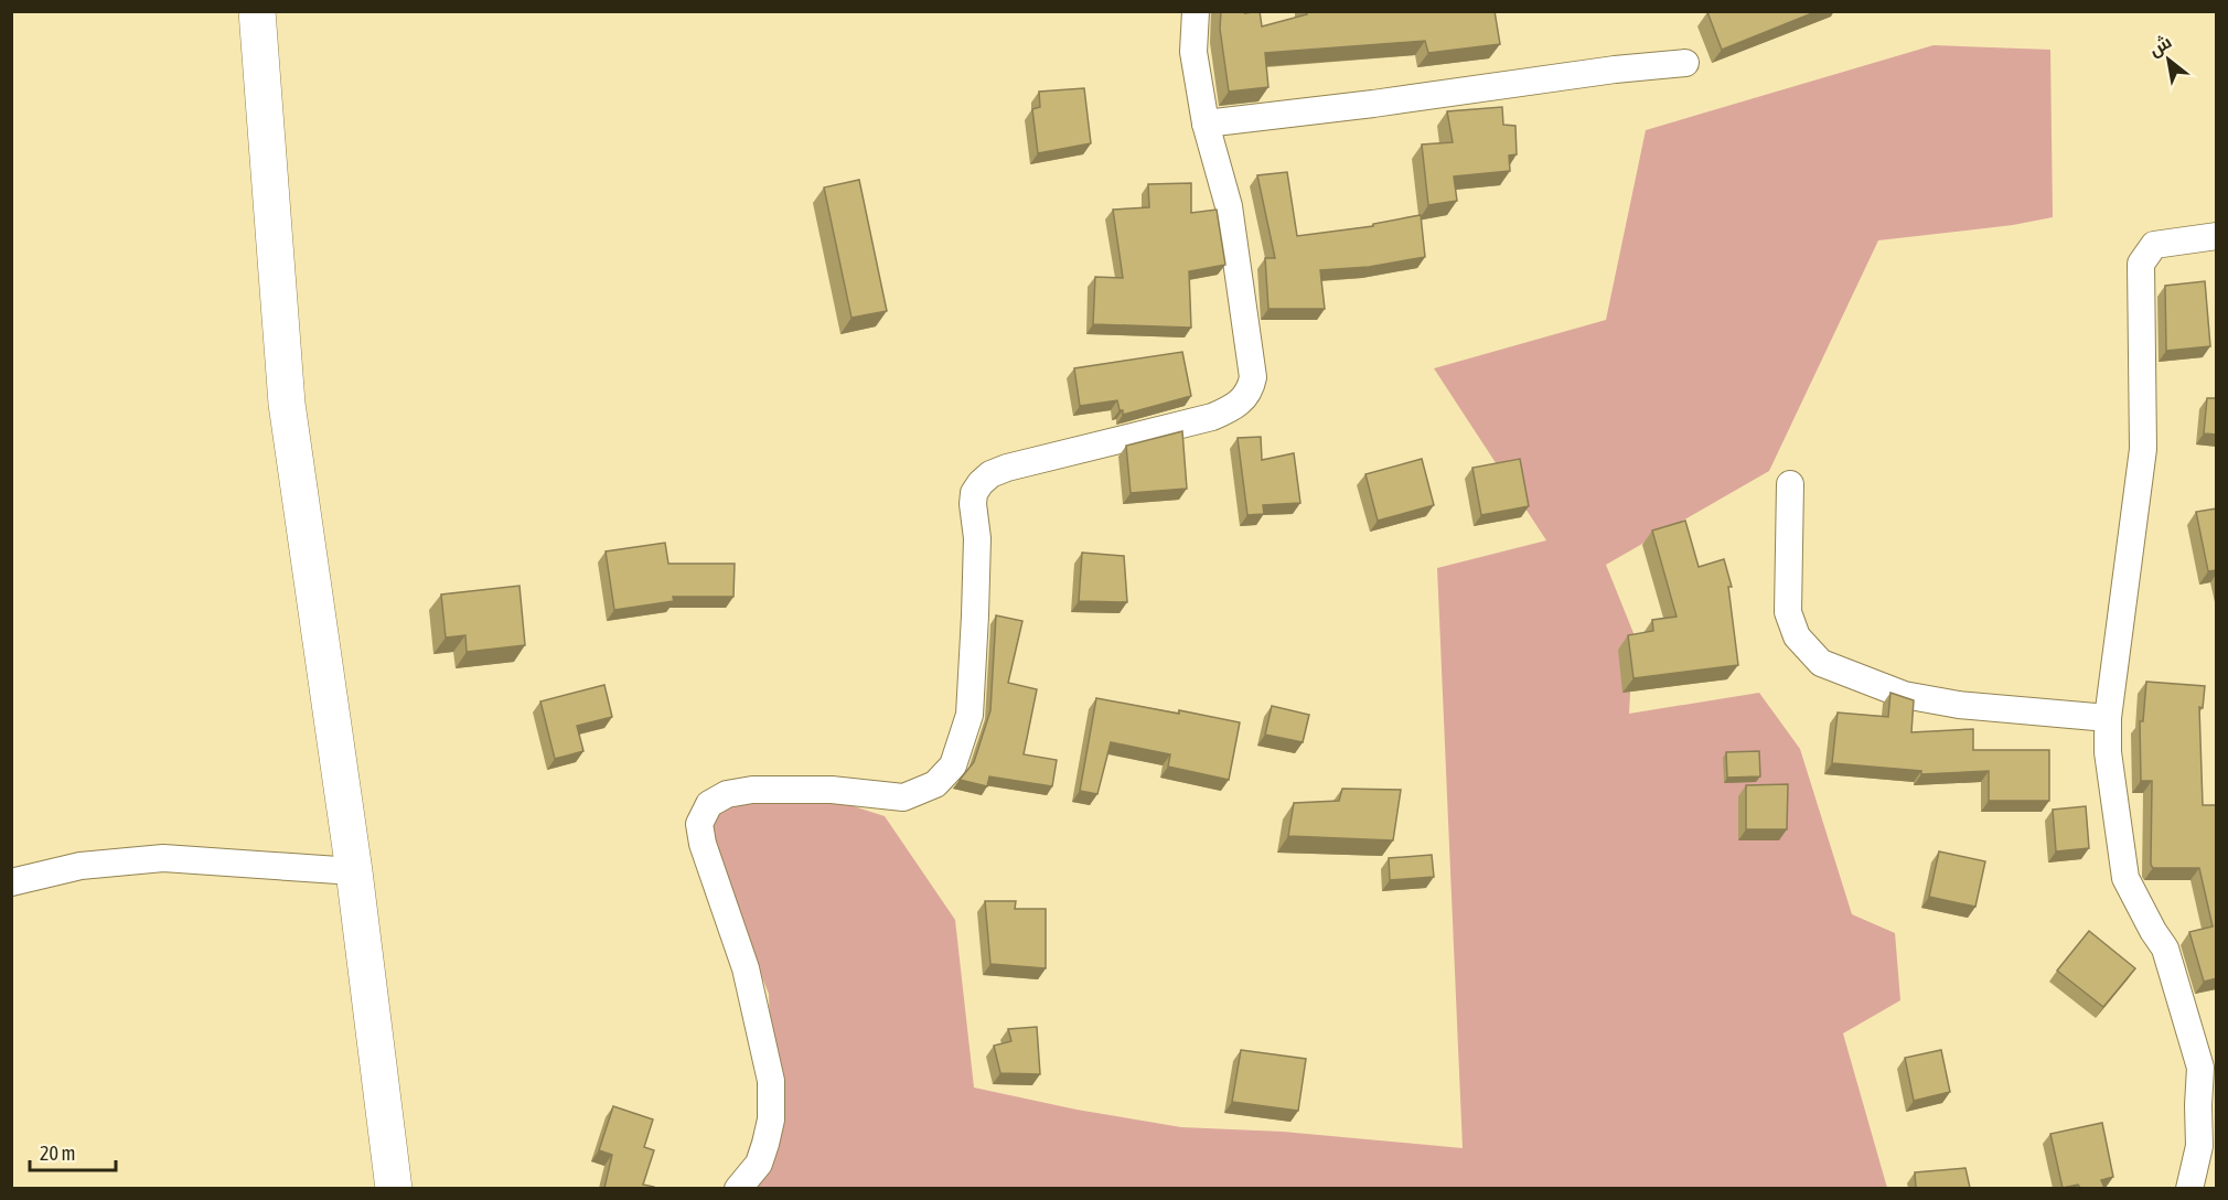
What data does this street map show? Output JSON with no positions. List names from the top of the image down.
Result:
{
  "scale_bar": "20 m",
  "north": "top left"
}
